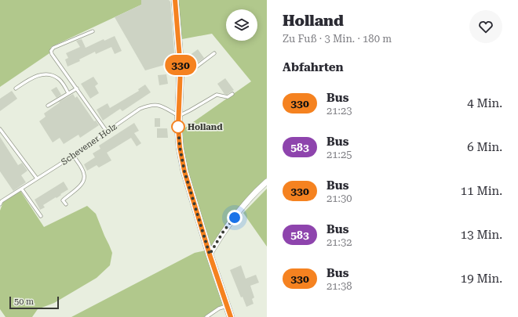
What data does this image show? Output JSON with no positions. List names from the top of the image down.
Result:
{
  "streets": {
    "lane": ["Schevener Holz"]
  },
  "places": ["Holland"],
  "lines": ["bus line 330"],
  "scale_bar": "50 m",
  "page": {
    "on_map": "330",
    "heading": [
      ["Holland", "Zu Fuß · 3 Min. · 180 m"],
      "Abfahrten"
    ],
    "list": [
      {
        "mark": "330",
        "name": "Bus",
        "note": "21:23",
        "value": "4 Min."
      },
      {
        "mark": "583",
        "name": "Bus",
        "note": "21:25",
        "value": "6 Min."
      },
      {
        "mark": "330",
        "name": "Bus",
        "note": "21:30",
        "value": "11 Min."
      },
      {
        "mark": "583",
        "name": "Bus",
        "note": "21:32",
        "value": "13 Min."
      },
      {
        "mark": "330",
        "name": "Bus",
        "note": "21:38",
        "value": "19 Min."
      }
    ],
    "scale": "50 m"
  }
}
